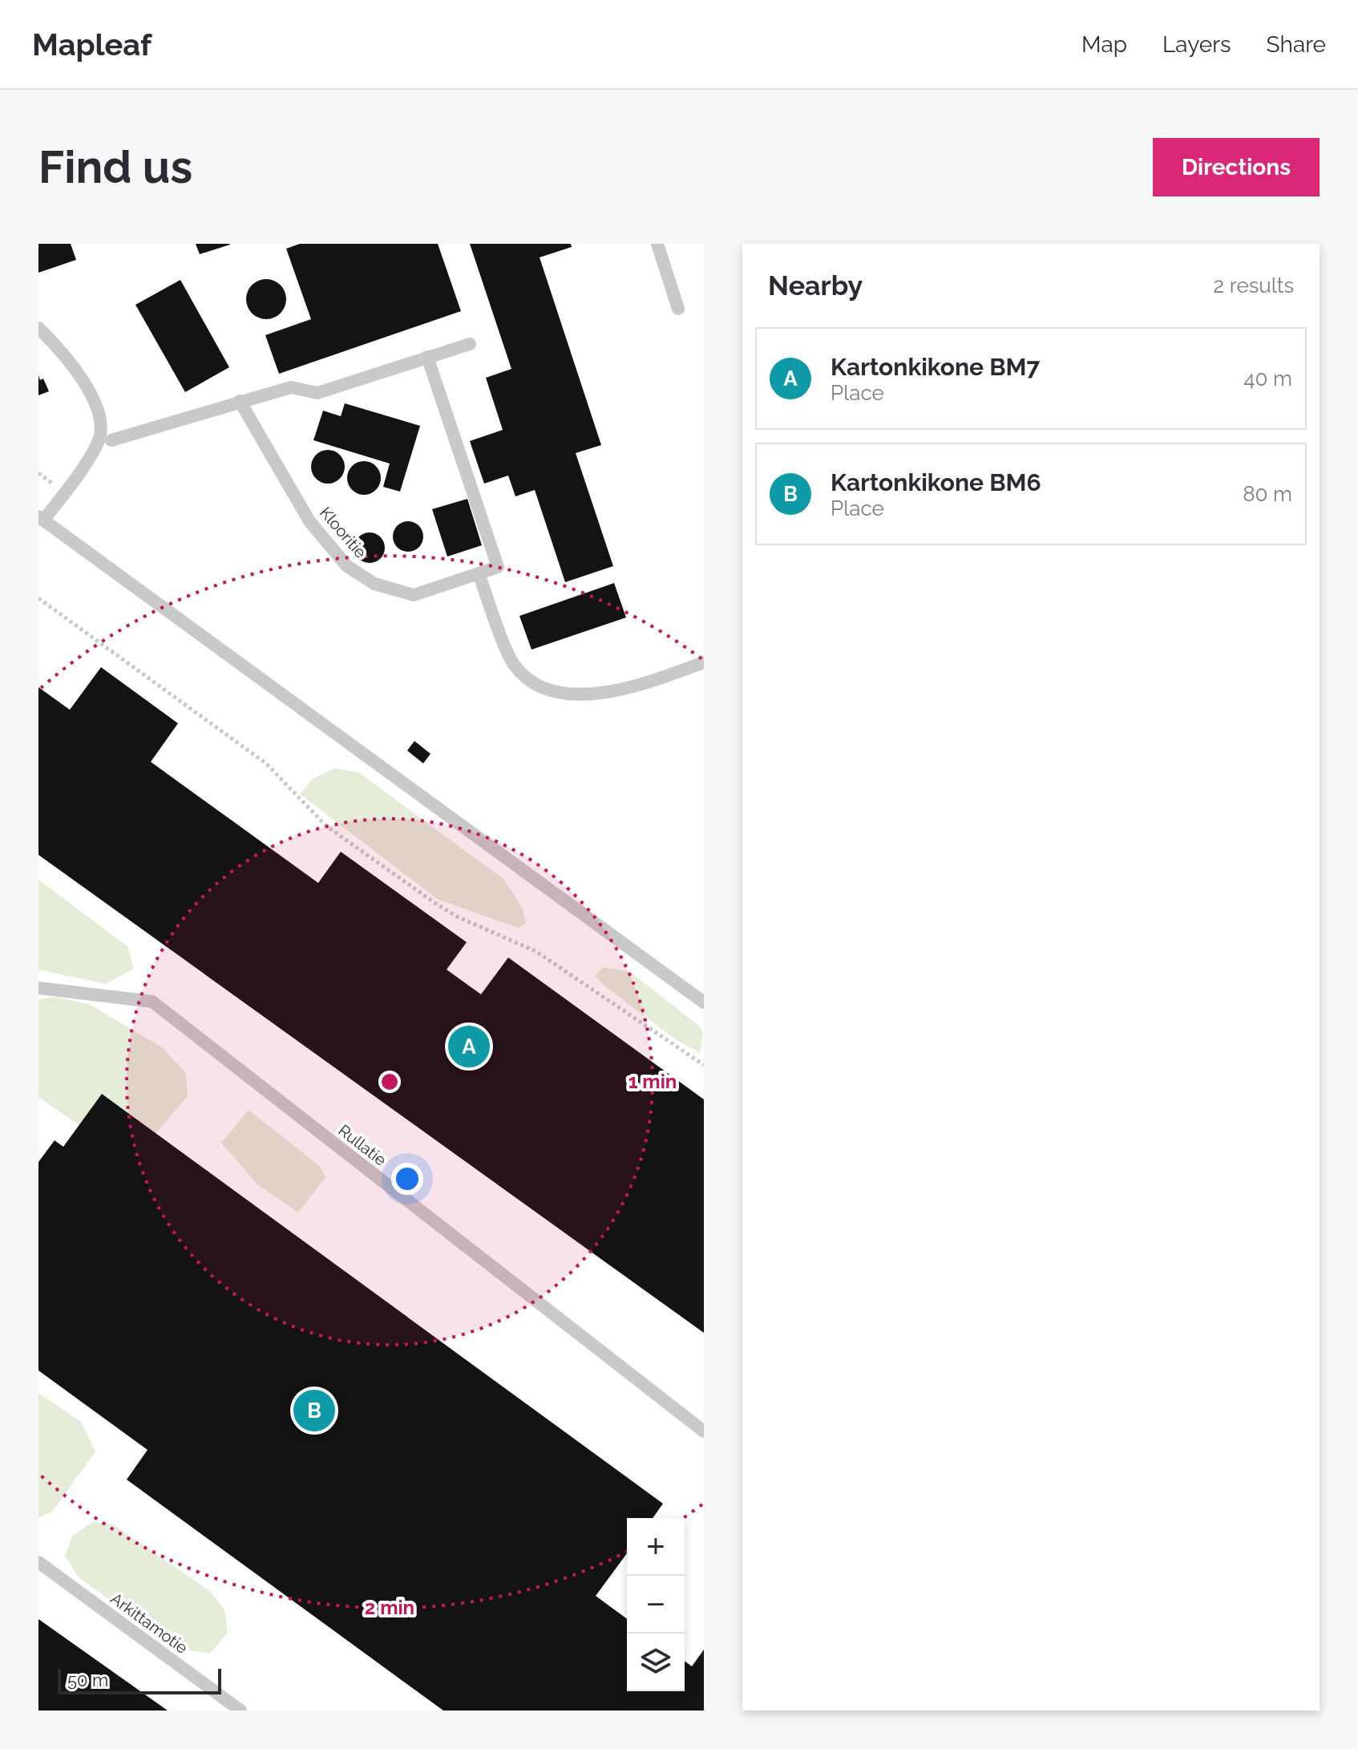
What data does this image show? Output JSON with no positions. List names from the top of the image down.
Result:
{
  "streets": {
    "lane": ["Klooritie", "Rullatie", "Arkittamotie"]
  },
  "scale_bar": "50 m",
  "page": {
    "header": "Mapleaf",
    "nav": ["Map", "Layers", "Share"],
    "buttons": "Directions",
    "title": "Find us",
    "heading": ["Nearby", "2 results"],
    "list": [
      {
        "mark": "A",
        "name": "Kartonkikone BM7",
        "note": "Place",
        "value": "40 m"
      },
      {
        "mark": "B",
        "name": "Kartonkikone BM6",
        "note": "Place",
        "value": "80 m"
      }
    ],
    "pins": ["A", "B"],
    "map_buttons": ["+", "−"],
    "scale": "50 m"
  },
  "rings": ["1 min", "2 min"]
}
